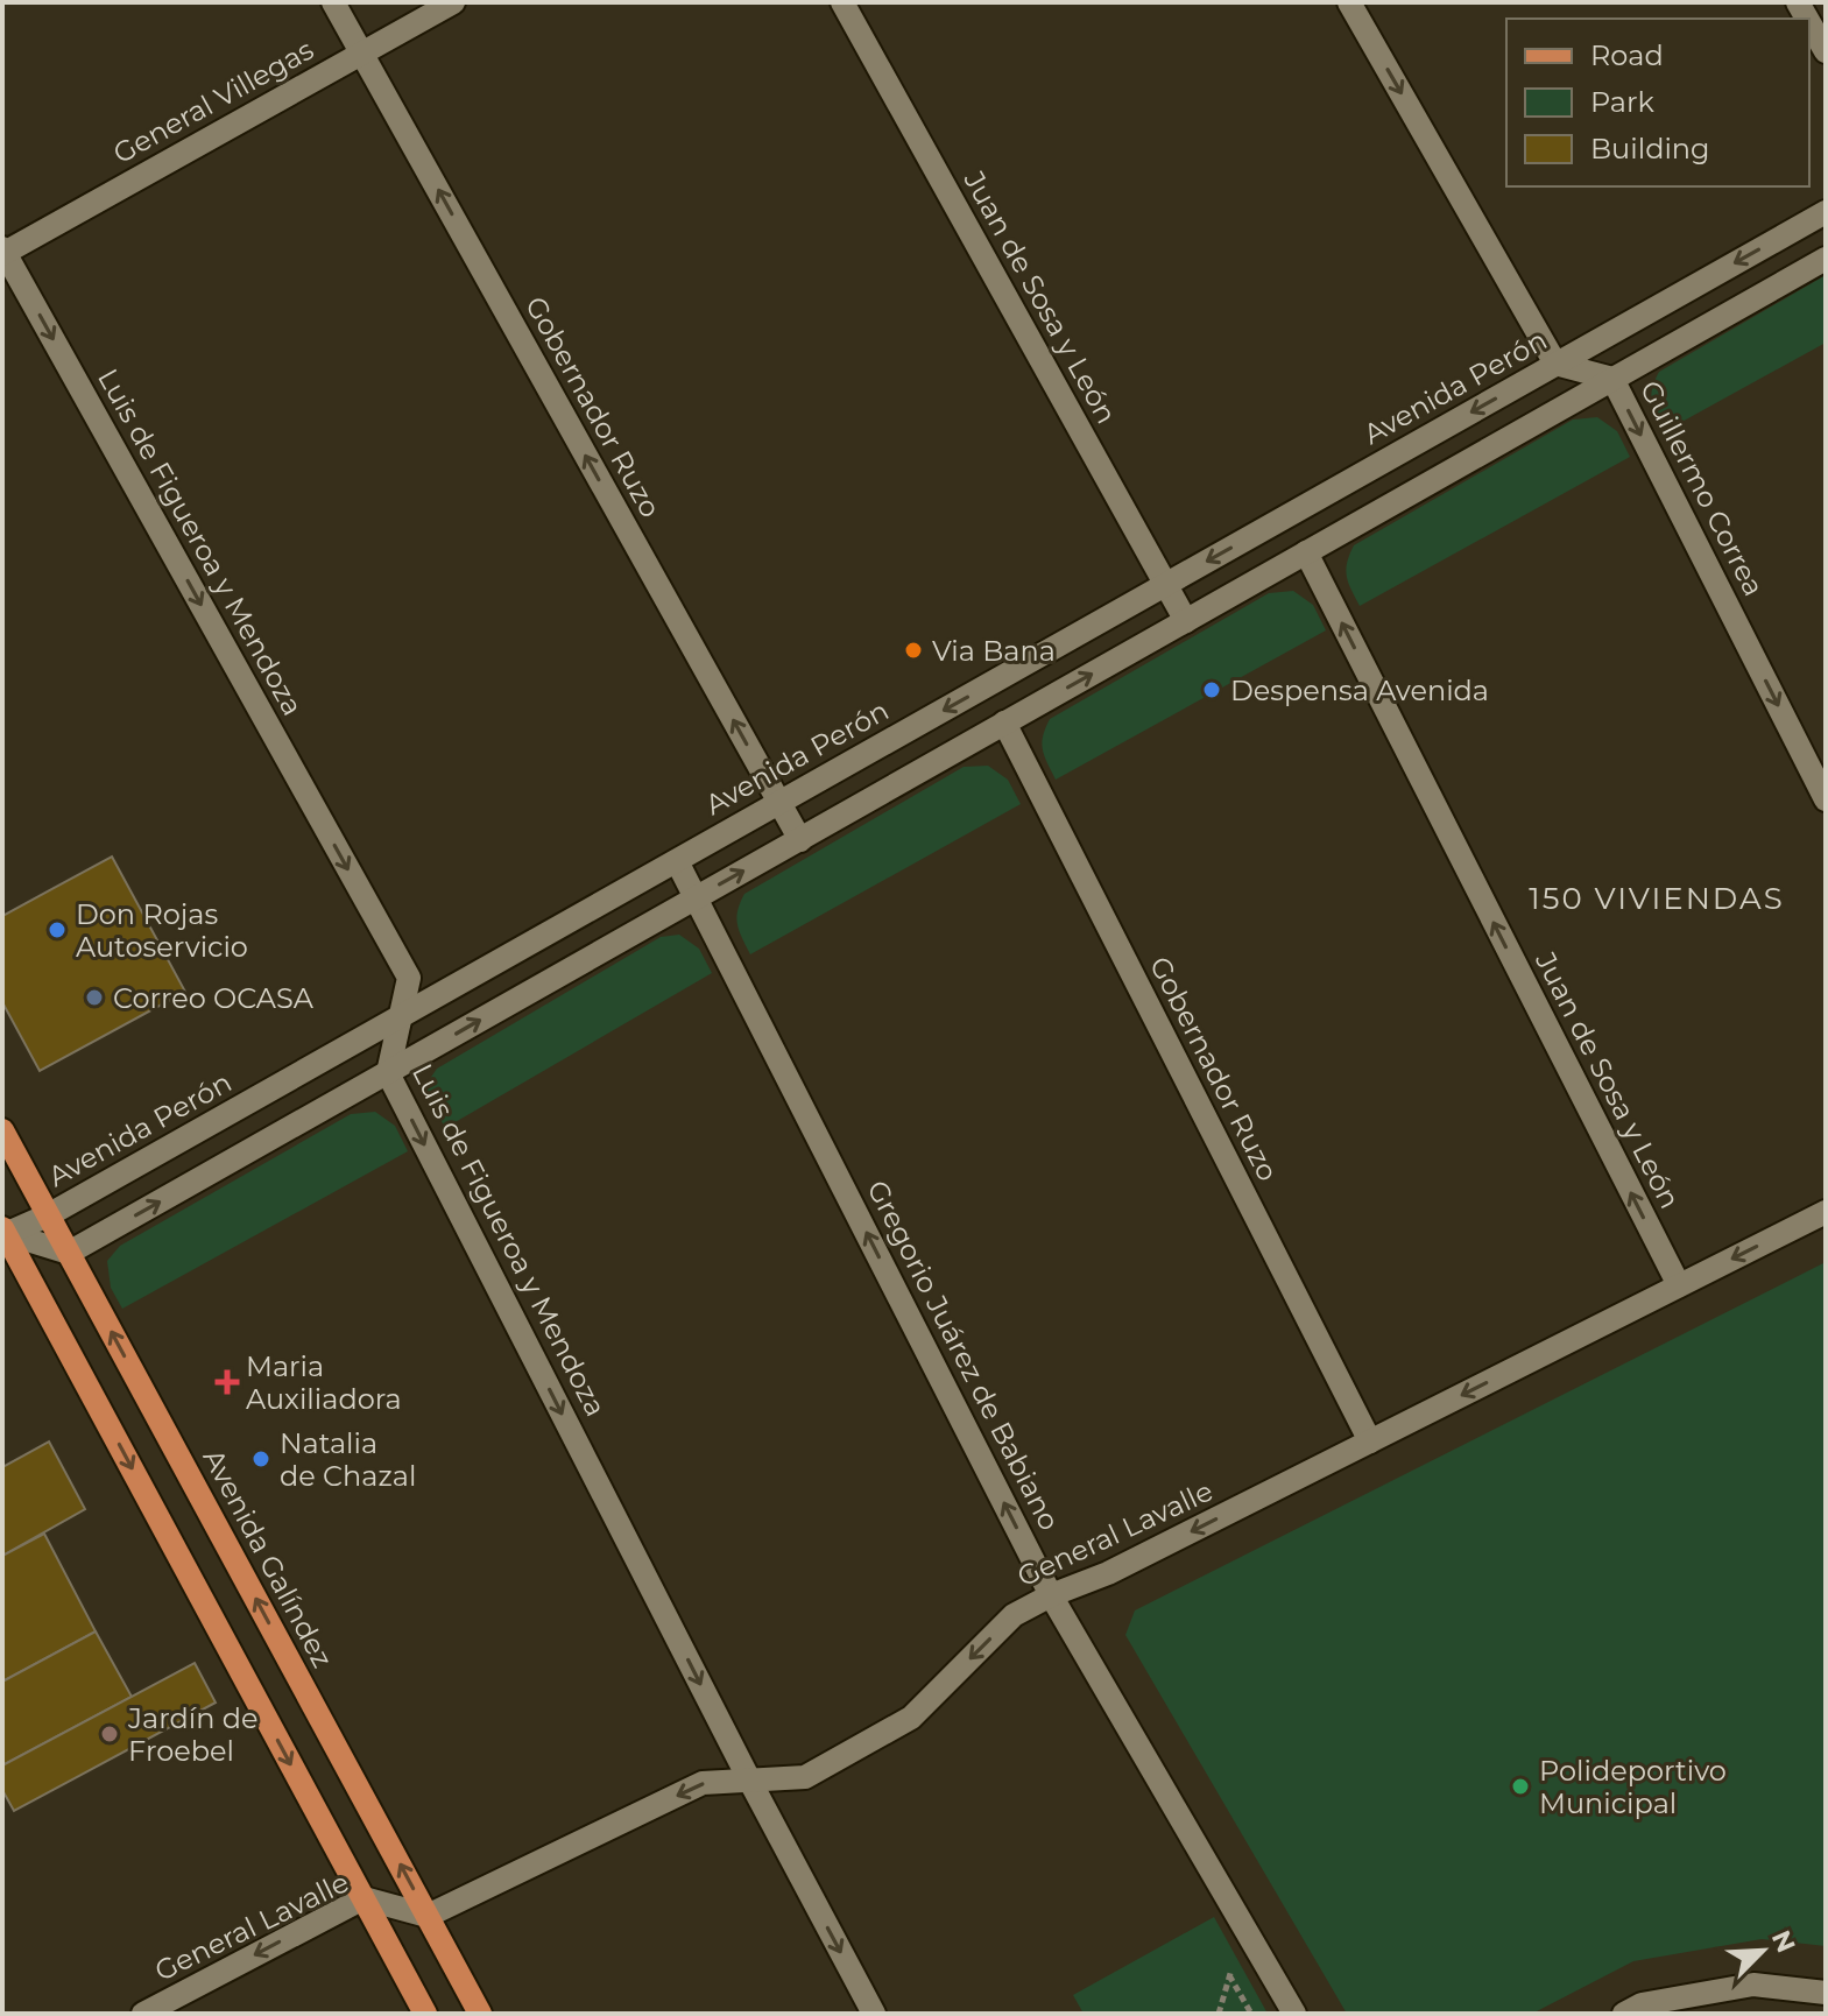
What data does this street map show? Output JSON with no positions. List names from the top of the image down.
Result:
{
  "streets": {
    "main road": ["Avenida Galíndez"],
    "street": [
      "General Villegas",
      "Juan de Sosa y León",
      "Avenida Perón",
      "Gobernador Ruzo",
      "Guillermo Correa",
      "Luis de Figueroa y Mendoza",
      "Gregorio Juárez de Babiano",
      "General Lavalle"
    ]
  },
  "crossings": [
    ["General Villegas", "Gobernador Ruzo"],
    ["General Villegas", "Luis de Figueroa y Mendoza"],
    ["Juan de Sosa y León", "Avenida Perón"],
    ["Juan de Sosa y León", "General Lavalle"],
    ["Avenida Perón", "Gobernador Ruzo"],
    ["Avenida Perón", "Guillermo Correa"],
    ["Avenida Perón", "Luis de Figueroa y Mendoza"],
    ["Avenida Perón", "Gregorio Juárez de Babiano"],
    ["Avenida Perón", "Avenida Galíndez"],
    ["Gobernador Ruzo", "General Lavalle"],
    ["Luis de Figueroa y Mendoza", "General Lavalle"],
    ["Gregorio Juárez de Babiano", "General Lavalle"],
    ["General Lavalle", "Avenida Galíndez"]
  ],
  "one_way": [
    "Juan de Sosa y León",
    "Gobernador Ruzo",
    "Guillermo Correa",
    "Luis de Figueroa y Mendoza",
    "Gregorio Juárez de Babiano",
    "General Lavalle"
  ],
  "districts": ["150 VIVIENDAS"],
  "places": {
    "other": [
      "Via Bana",
      "Despensa Avenida",
      "Don Rojas Autoservicio",
      "Correo OCASA",
      "Natalia de Chazal",
      "Jardín de Froebel",
      "Polideportivo Municipal"
    ],
    "health": ["Maria Auxiliadora"]
  },
  "legend": ["Road", "Park", "Building"],
  "north": "top right"
}
